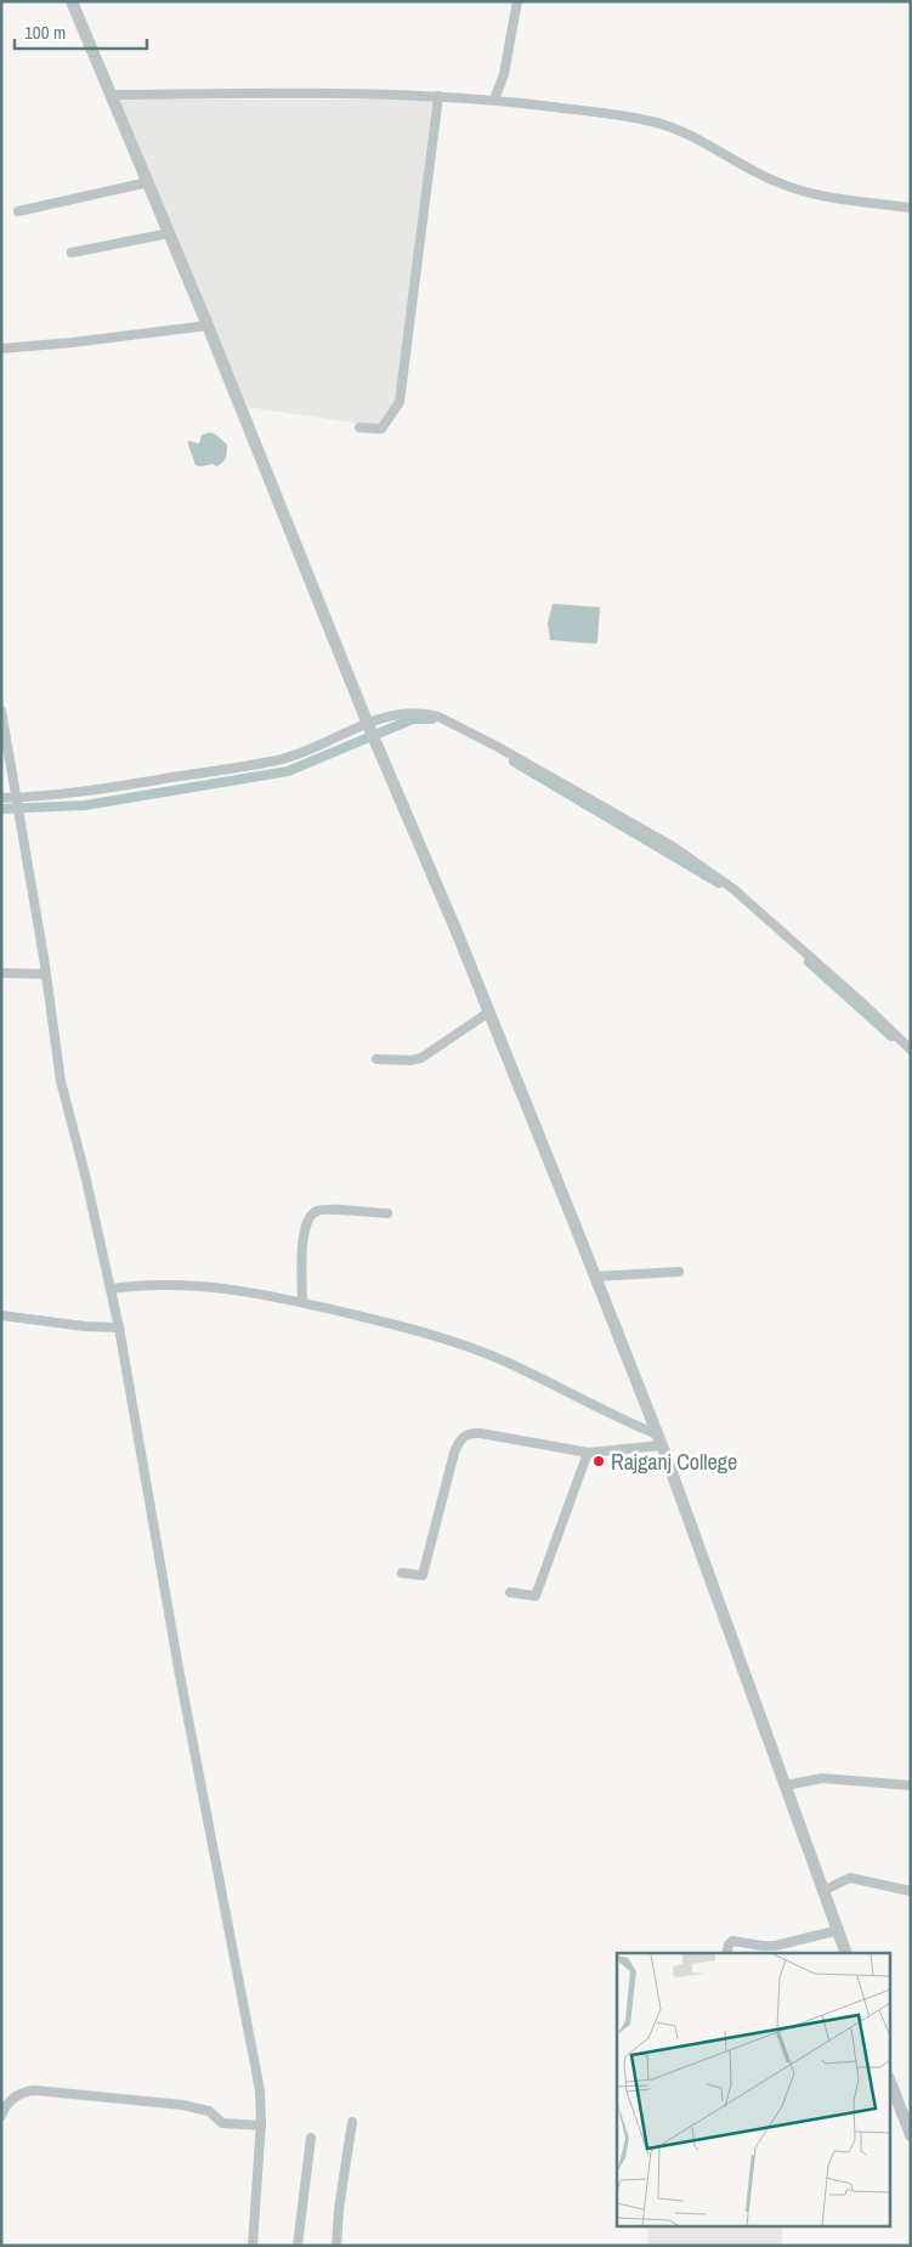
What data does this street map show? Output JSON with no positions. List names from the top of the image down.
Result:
{
  "places": ["Rajganj College"],
  "scale_bar": "100 m"
}
